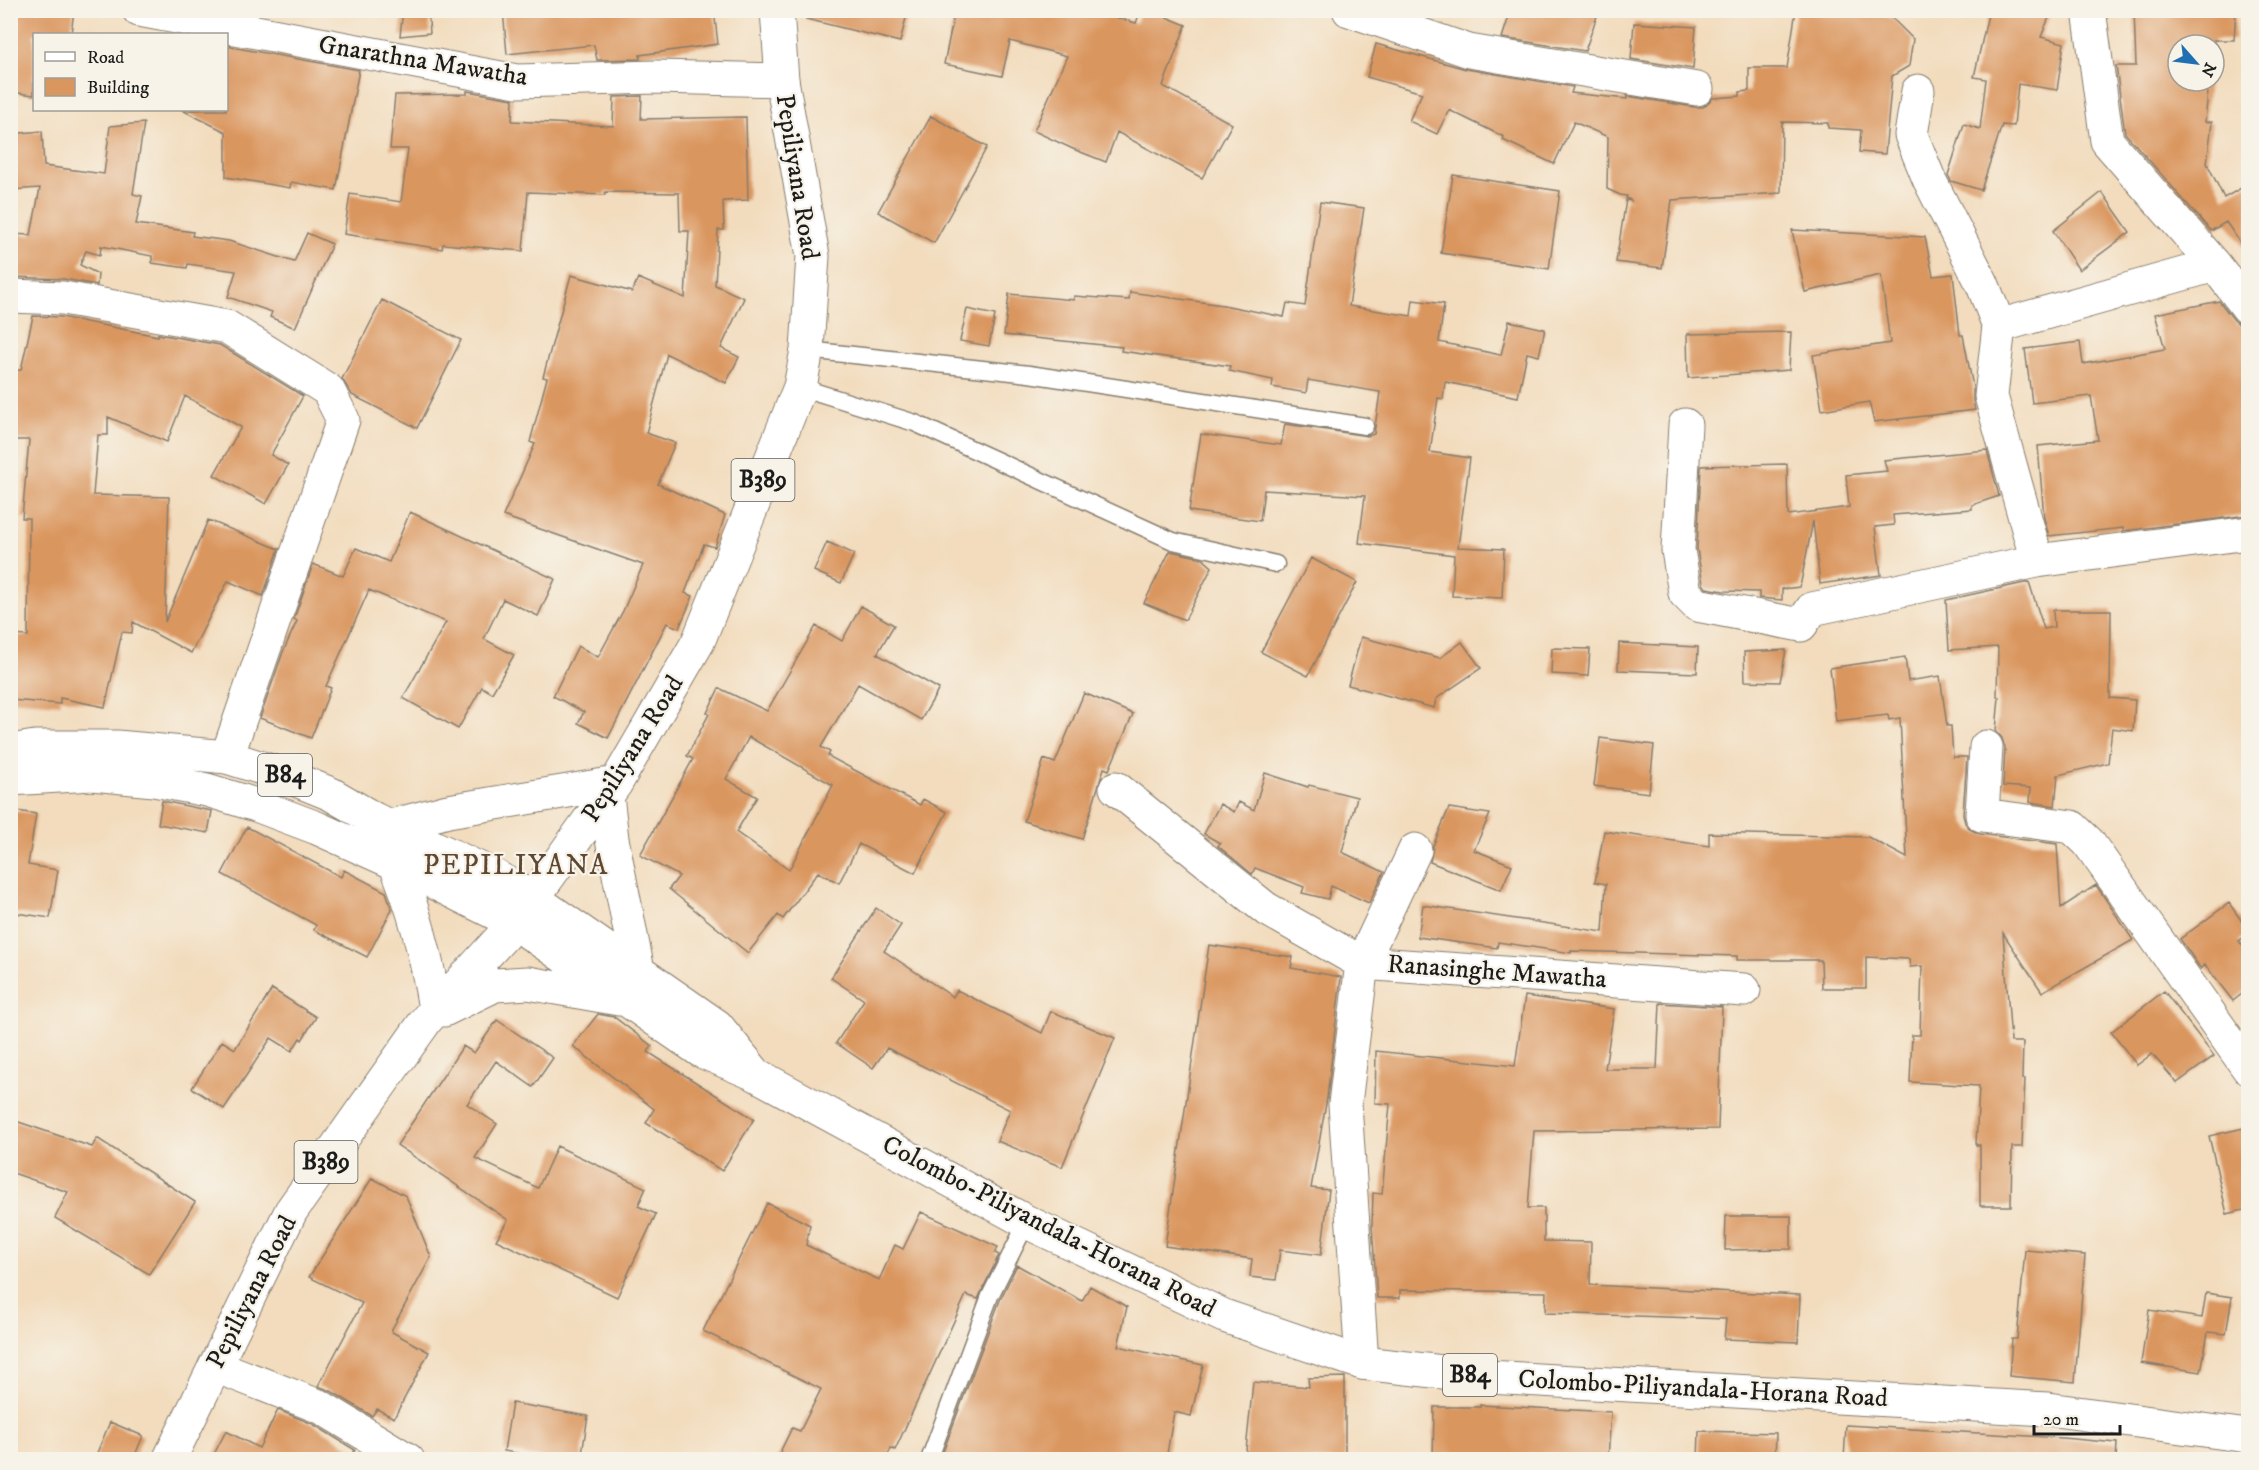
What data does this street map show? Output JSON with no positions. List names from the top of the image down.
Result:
{
  "streets": {
    "street": [
      "Gnarathna Mawatha",
      "Pepiliyana Road",
      "B389",
      "B84",
      "Ranasinghe Mawatha",
      "Colombo-Piliyandala-Horana Road"
    ]
  },
  "crossings": [
    ["Gnarathna Mawatha", "Pepiliyana Road"],
    ["Pepiliyana Road", "Colombo-Piliyandala-Horana Road"],
    ["Ranasinghe Mawatha", "Colombo-Piliyandala-Horana Road"]
  ],
  "districts": ["PEPILIYANA"],
  "legend": ["Road", "Building"],
  "scale_bar": "20 m",
  "north": "bottom right"
}
